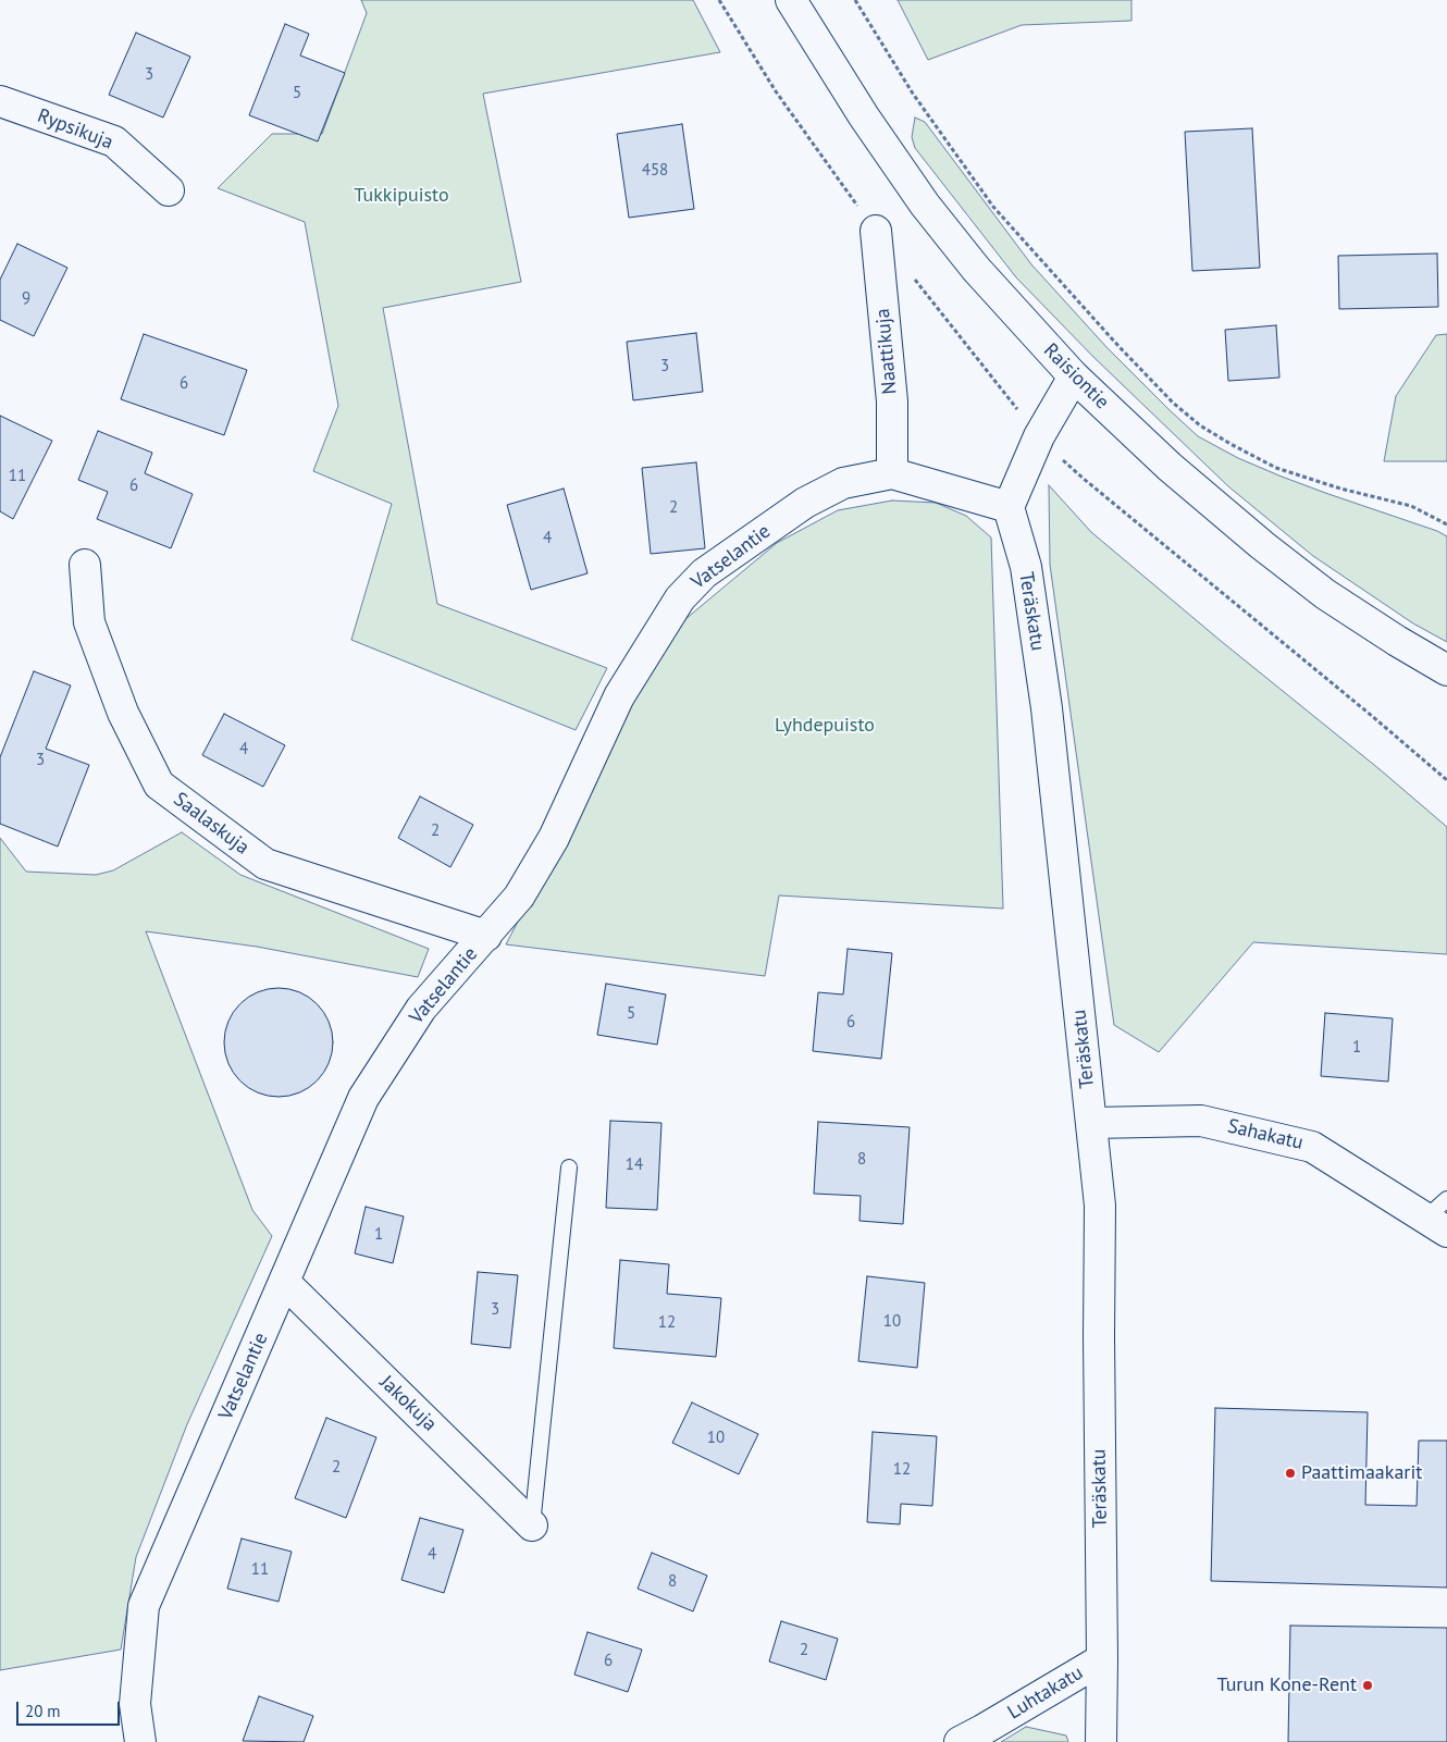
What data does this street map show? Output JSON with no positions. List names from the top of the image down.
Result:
{
  "streets": {
    "street": [
      "Rypsikuja",
      "Naattikuja",
      "Raisiontie",
      "Vatselantie",
      "Teräskatu",
      "Saalaskuja",
      "Sahakatu",
      "Jakokuja",
      "Luhtakatu"
    ]
  },
  "crossings": [
    ["Naattikuja", "Vatselantie"],
    ["Vatselantie", "Teräskatu"],
    ["Vatselantie", "Saalaskuja"],
    ["Vatselantie", "Jakokuja"],
    ["Teräskatu", "Sahakatu"],
    ["Teräskatu", "Luhtakatu"]
  ],
  "parks": ["Tukkipuisto", "Lyhdepuisto"],
  "places": ["Paattimaakarit", "Turun Kone-Rent"],
  "house_numbers": [
    "3",
    "5",
    "458",
    "9",
    "3",
    "6",
    "11",
    "6",
    "2",
    "4",
    "4",
    "3",
    "2",
    "5",
    "6",
    "1",
    "8",
    "14",
    "1",
    "3",
    "10",
    "12",
    "10",
    "2",
    "12",
    "4",
    "11",
    "8",
    "2",
    "6"
  ],
  "scale_bar": "20 m"
}
